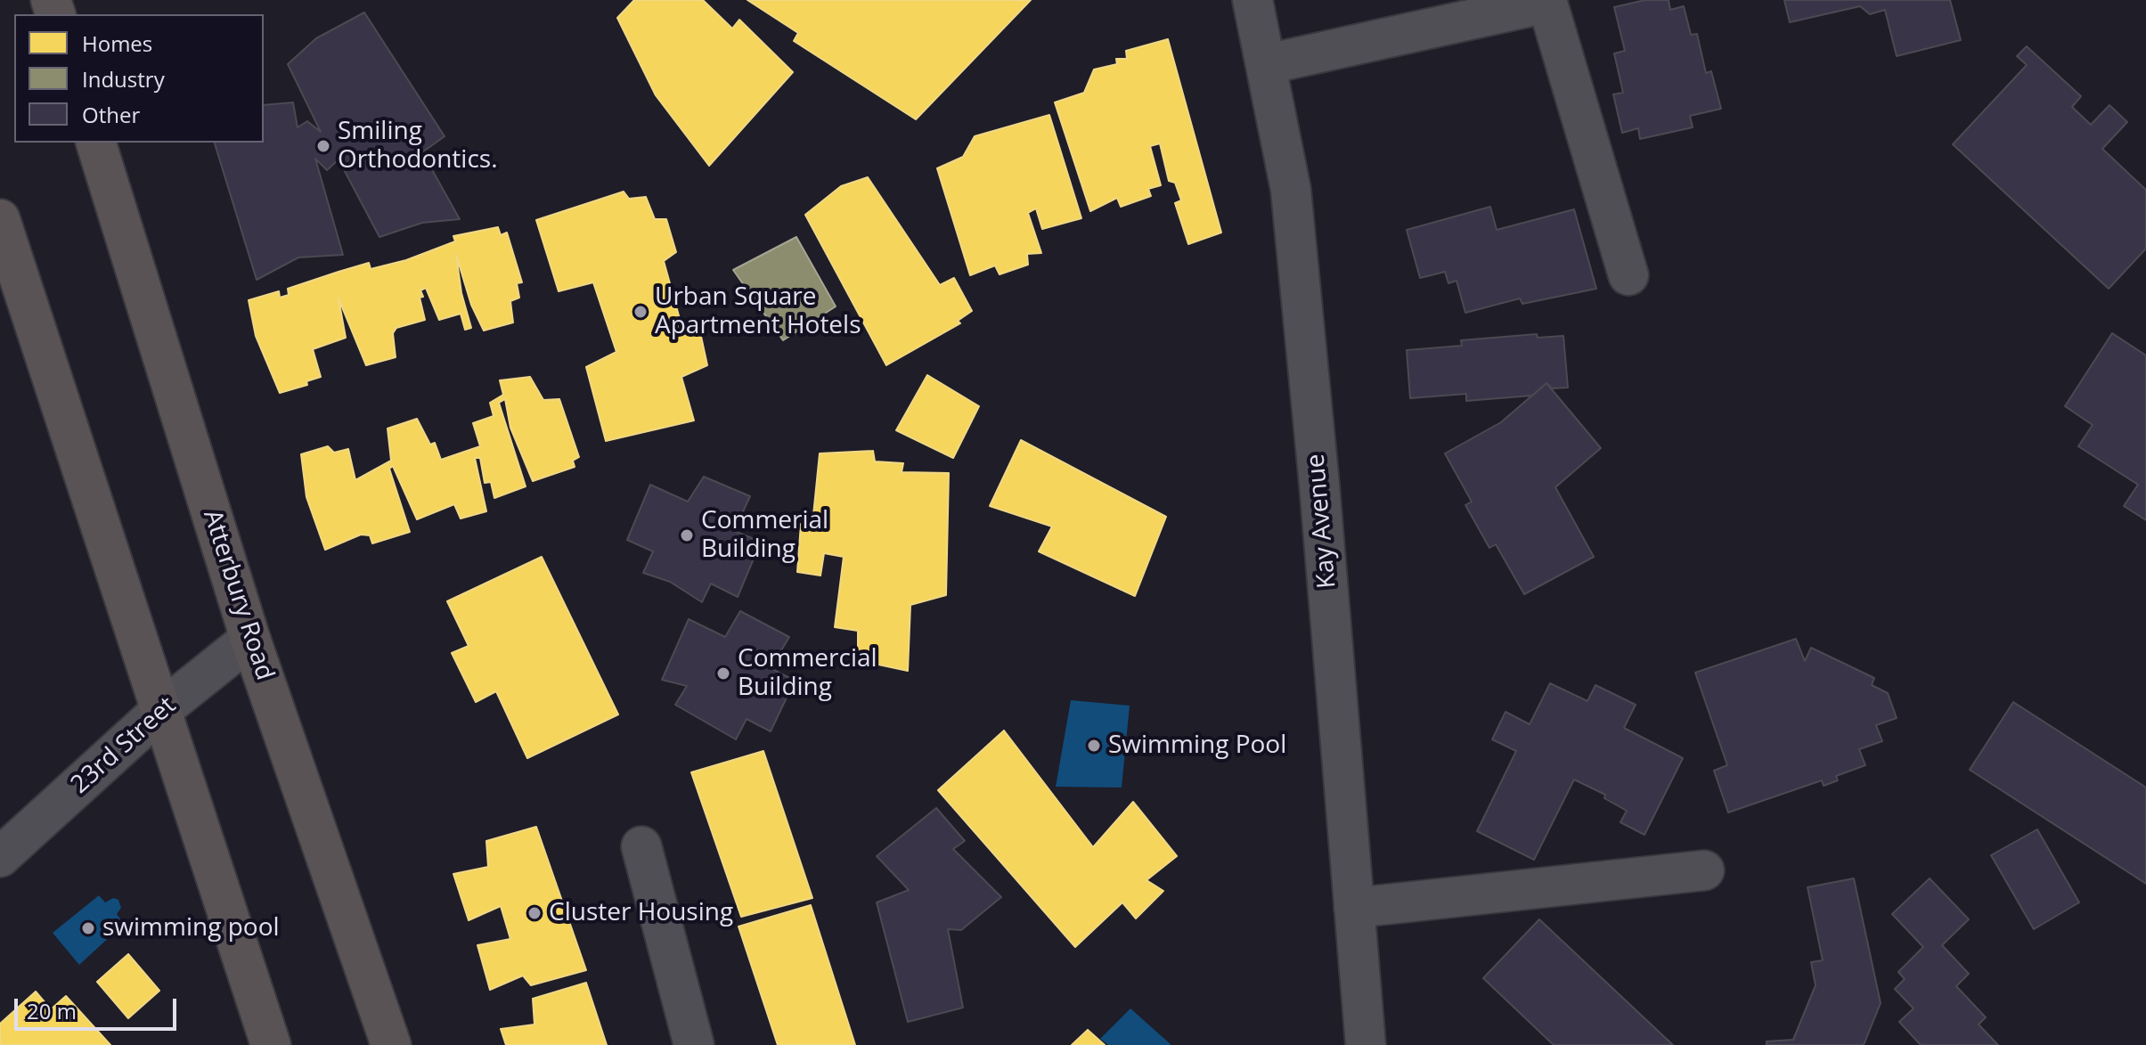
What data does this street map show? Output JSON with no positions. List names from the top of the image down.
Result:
{
  "streets": {
    "main road": ["Atterbury Road"],
    "street": ["Kay Avenue", "23rd Street"]
  },
  "crossings": [
    ["Atterbury Road", "23rd Street"]
  ],
  "places": [
    "Smiling Orthodontics.",
    "Urban Square Apartment Hotels",
    "Commerial Building",
    "Commercial Building",
    "Swimming Pool",
    "Cluster Housing",
    "swimming pool"
  ],
  "legend": ["Homes", "Industry", "Other"],
  "scale_bar": "20 m"
}
